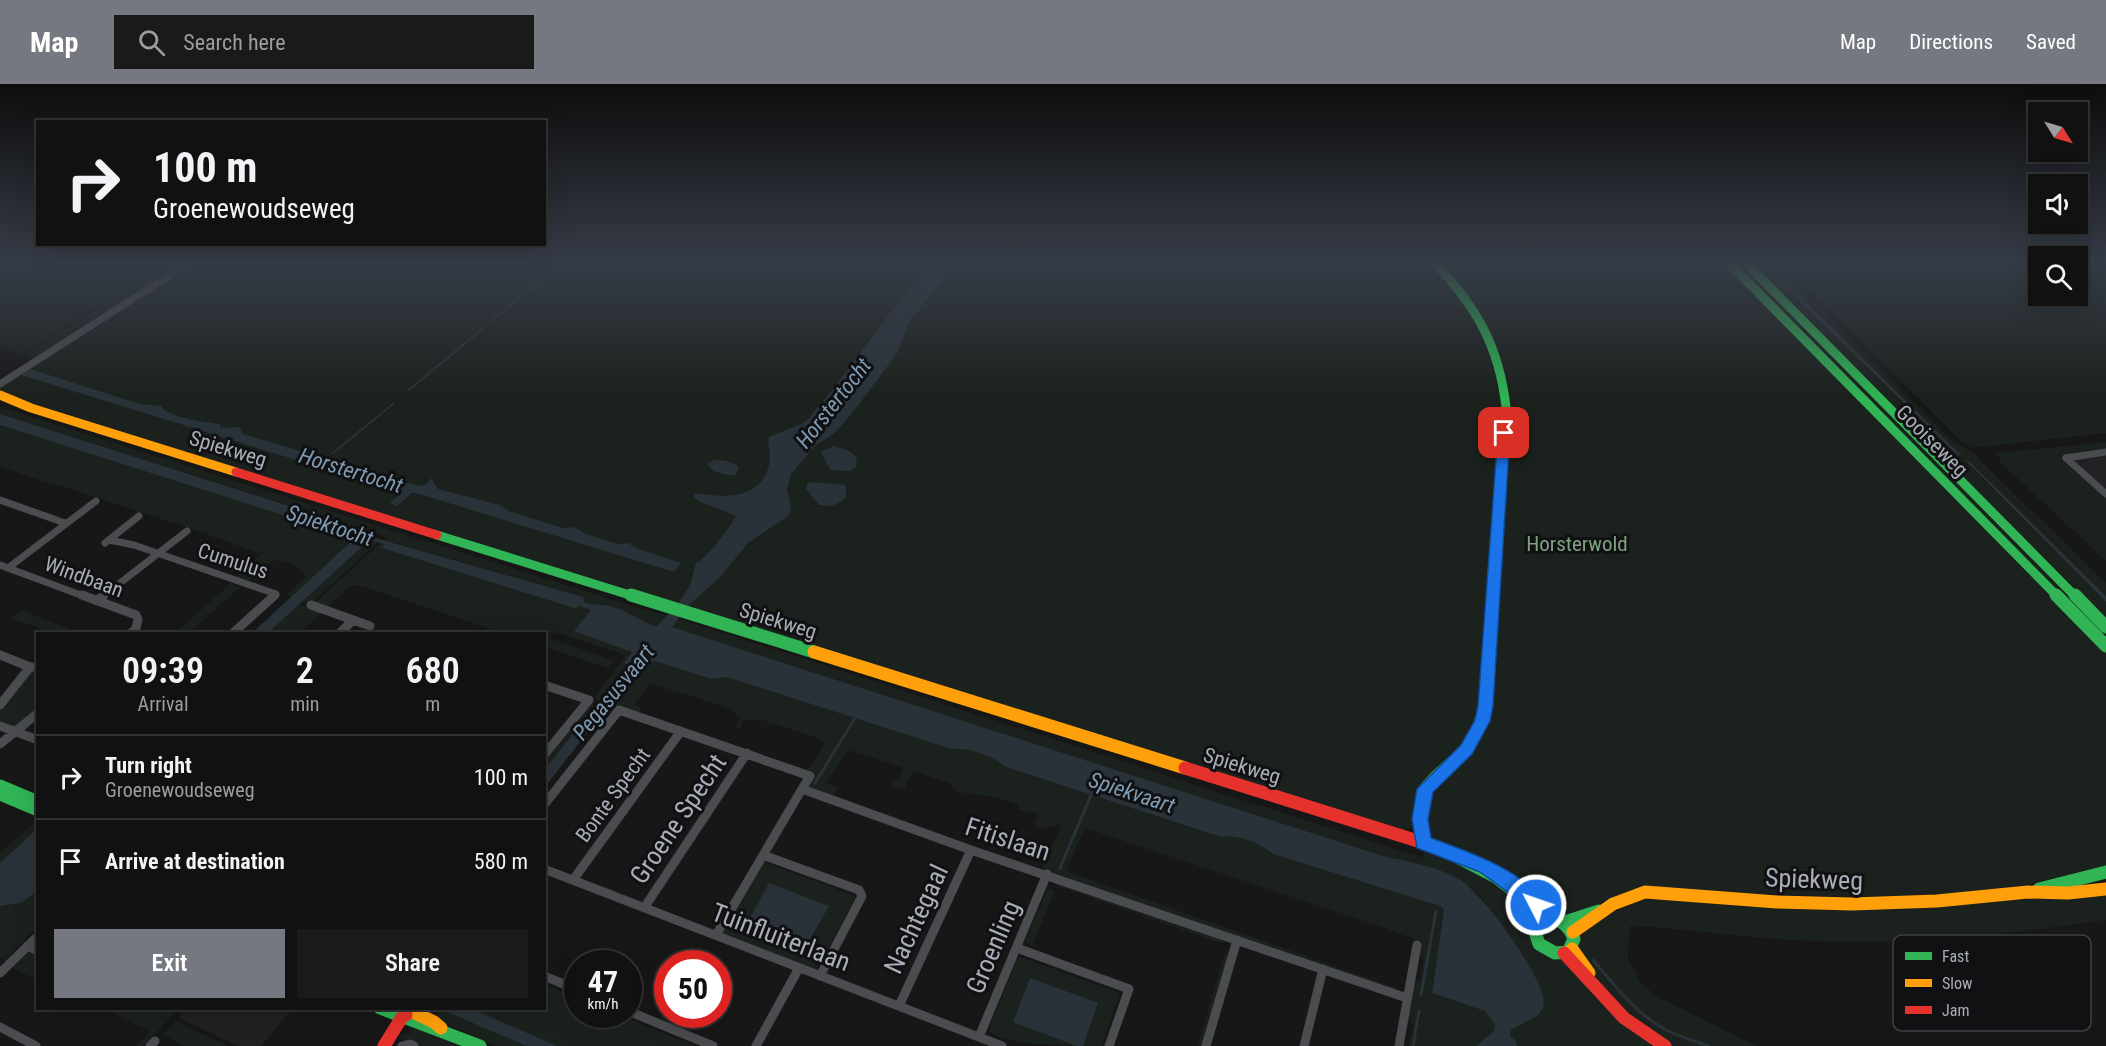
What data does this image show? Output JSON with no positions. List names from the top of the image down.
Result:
{
  "streets": {
    "main road": ["Gooiseweg", "Spiekweg"],
    "street": [
      "Cumulus",
      "Windbaan",
      "Bonte Specht",
      "Groene Specht",
      "Fitislaan",
      "Nachtegaal",
      "Tuinfluiterlaan",
      "Groenling"
    ]
  },
  "crossings": [
    ["Bonte Specht", "Tuinfluiterlaan"],
    ["Groene Specht", "Tuinfluiterlaan"],
    ["Fitislaan", "Nachtegaal"],
    ["Fitislaan", "Groenling"],
    ["Nachtegaal", "Tuinfluiterlaan"],
    ["Tuinfluiterlaan", "Groenling"]
  ],
  "water": [
    "Horstertocht",
    "Spiektocht",
    "Pegasusvaart",
    "Spiekvaart"
  ],
  "parks": ["Horsterwold"],
  "legend": ["Fast", "Slow", "Jam"],
  "north": "bottom right",
  "page": {
    "header": "Map",
    "search": "Search here",
    "nav": ["Map", "Directions", "Saved"],
    "turn": ["100 m", "Groenewoudseweg"],
    "eta": [
      "09:39",
      "Arrival",
      "2",
      "min",
      "680",
      "m"
    ],
    "list": [
      {
        "name": "Turn right",
        "note": "Groenewoudseweg",
        "value": "100 m"
      },
      {
        "name": "Arrive at destination",
        "value": "580 m"
      }
    ],
    "buttons": ["Exit", "Share"],
    "speed": "47 km/h",
    "limit": "50"
  }
}
